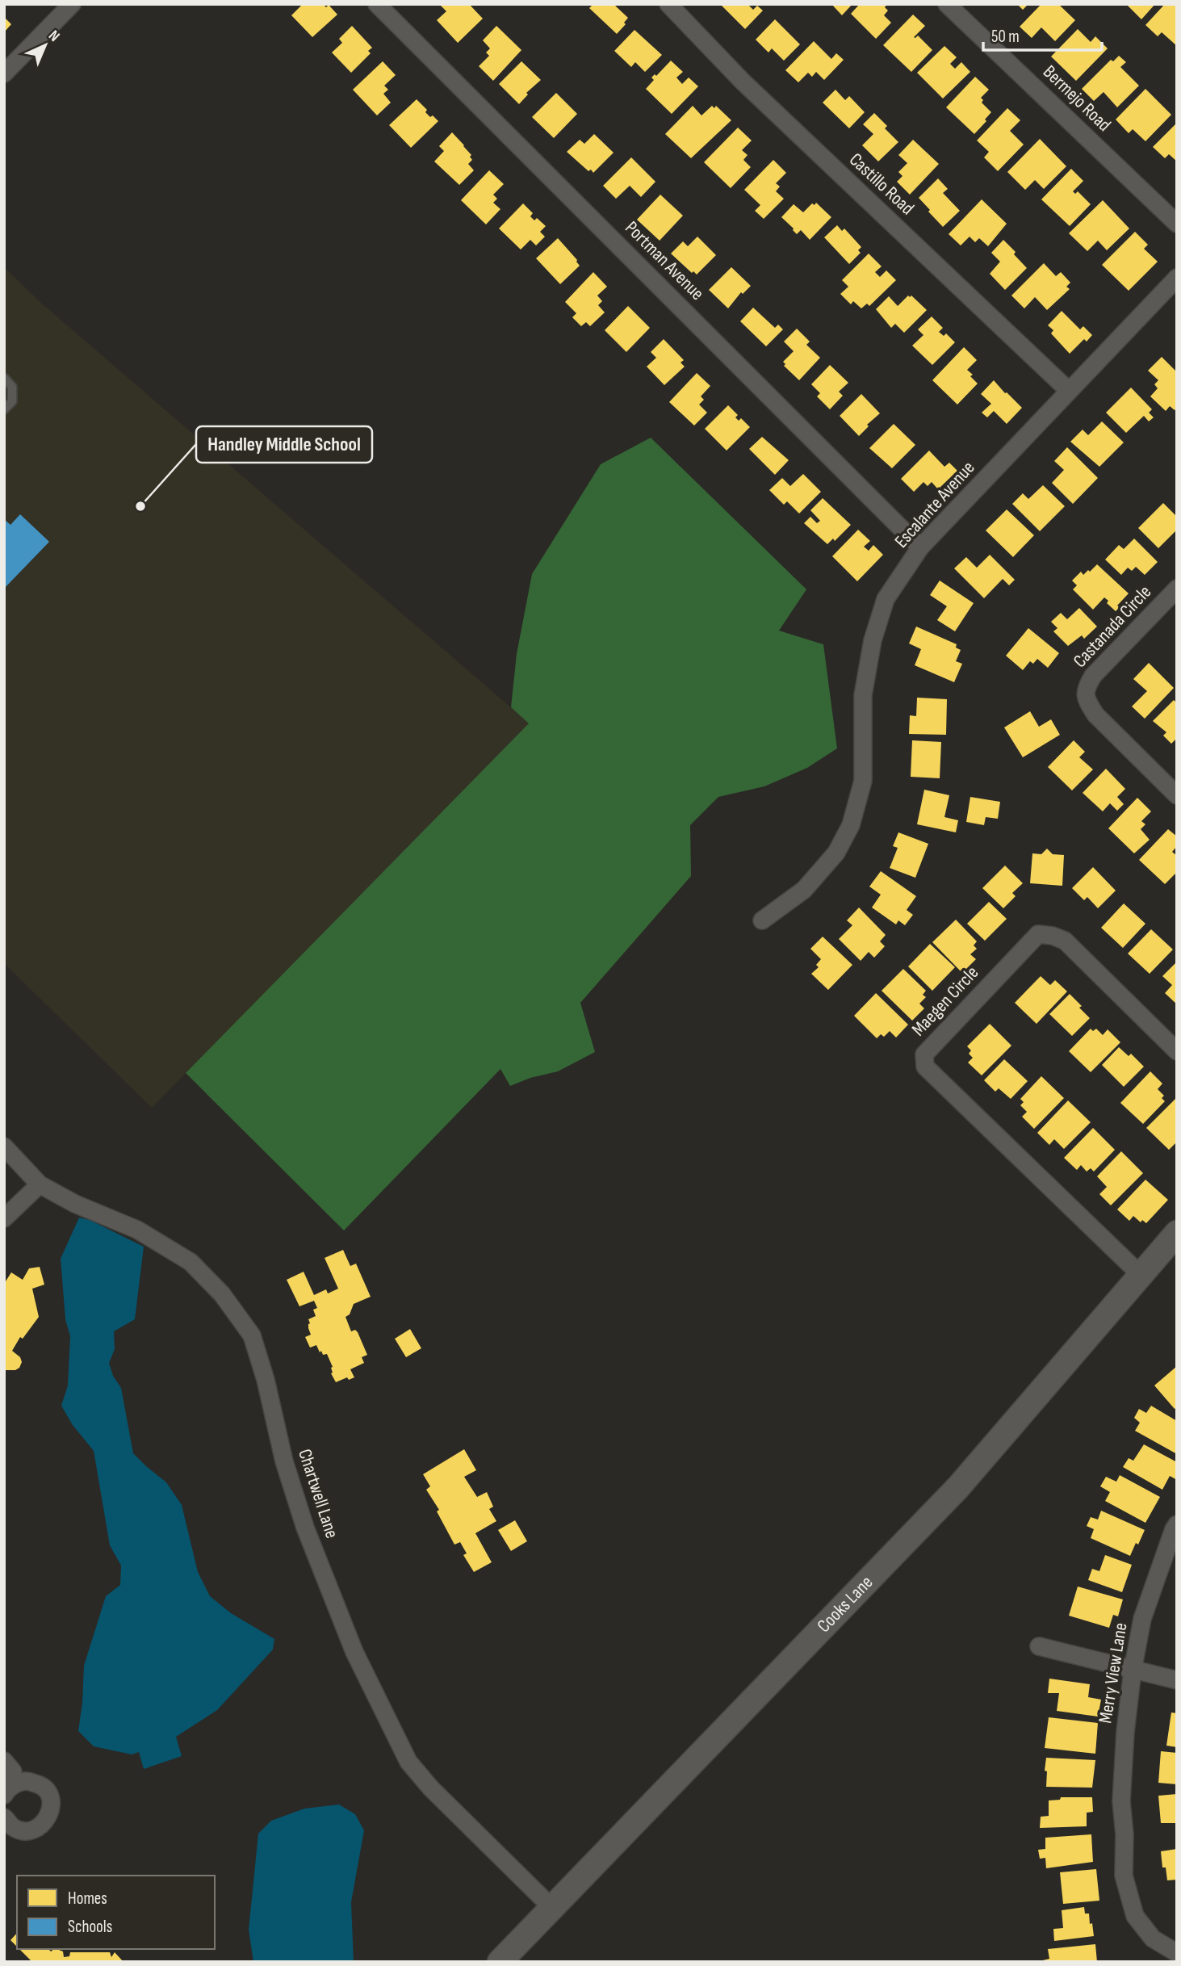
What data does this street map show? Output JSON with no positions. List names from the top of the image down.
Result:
{
  "streets": {
    "main road": ["Cooks Lane"],
    "street": [
      "Bermejo Road",
      "Castillo Road",
      "Portman Avenue",
      "Escalante Avenue",
      "Castanada Circle",
      "Maegen Circle",
      "Chartwell Lane",
      "Merry View Lane"
    ]
  },
  "crossings": [
    ["Castillo Road", "Escalante Avenue"],
    ["Portman Avenue", "Escalante Avenue"],
    ["Maegen Circle", "Cooks Lane"],
    ["Chartwell Lane", "Cooks Lane"]
  ],
  "places": ["Handley Middle School"],
  "legend": ["Homes", "Schools"],
  "scale_bar": "50 m",
  "north": "top right"
}
